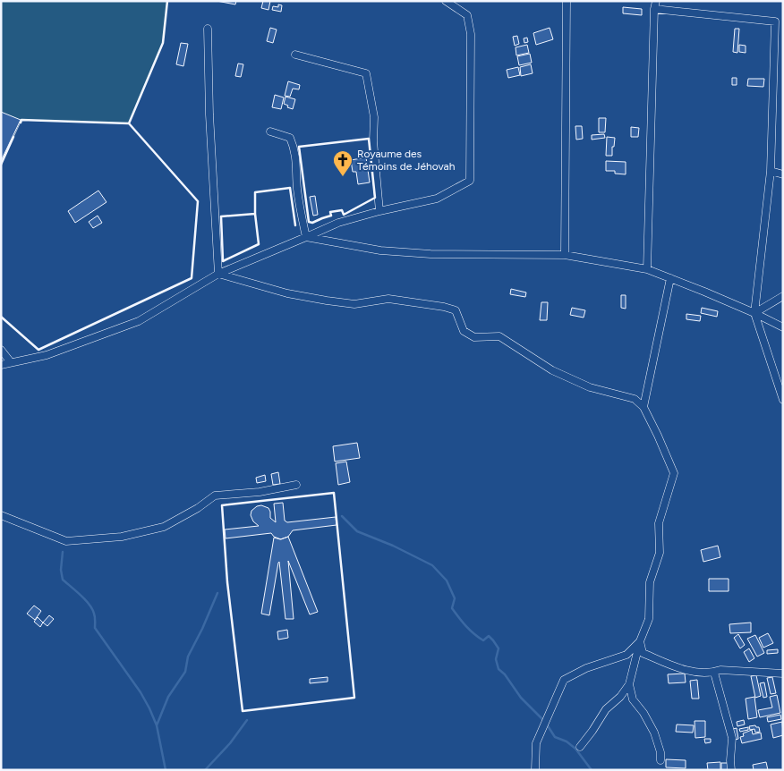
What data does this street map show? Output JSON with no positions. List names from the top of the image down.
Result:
{
  "places": {
    "church": ["Royaume des Témoins de Jéhovah"]
  }
}
